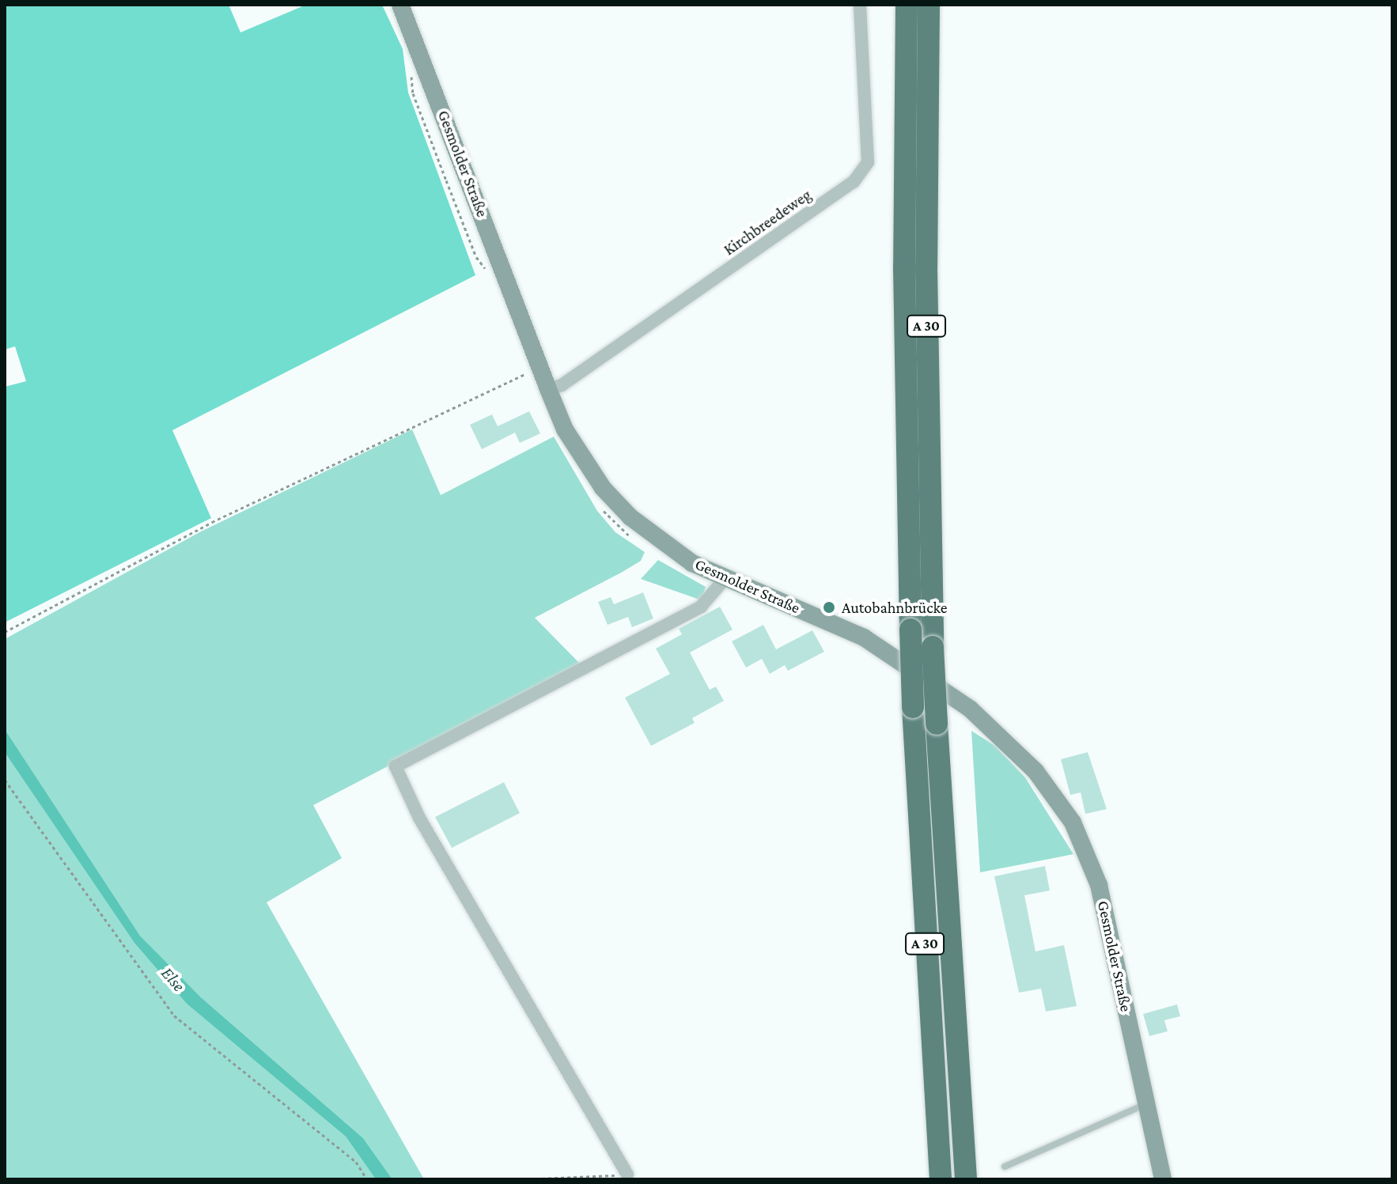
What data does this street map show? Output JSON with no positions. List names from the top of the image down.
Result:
{
  "streets": {
    "highway": ["A 30"],
    "street": ["Gesmolder Straße", "Kirchbreedeweg"]
  },
  "crossings": [
    ["Gesmolder Straße", "Kirchbreedeweg"]
  ],
  "water": ["Else"],
  "places": ["Autobahnbrücke"]
}
